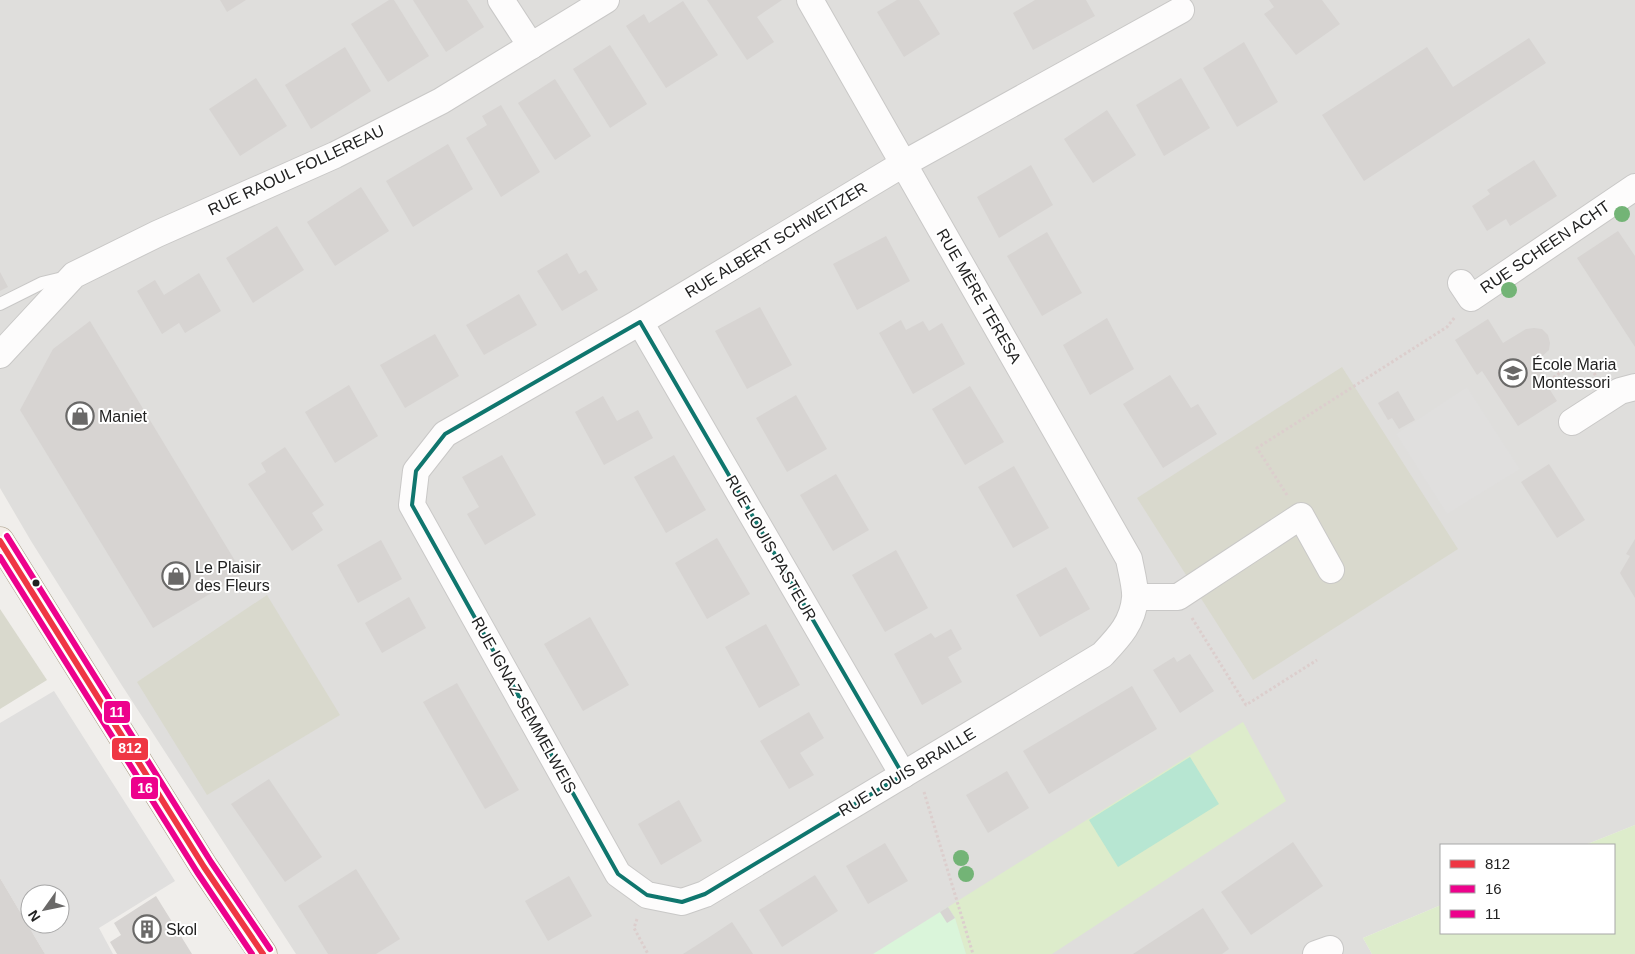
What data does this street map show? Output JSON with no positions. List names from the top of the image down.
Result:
{
  "streets": {
    "street": [
      "RUE RAOUL FOLLEREAU",
      "RUE ALBERT SCHWEITZER",
      "RUE SCHEEN ACHT",
      "RUE MÈRE TERESA",
      "RUE LOUIS PASTEUR",
      "RUE IGNAZ SEMMELWEIS",
      "RUE LOUIS BRAILLE"
    ]
  },
  "crossings": [
    ["RUE ALBERT SCHWEITZER", "RUE MÈRE TERESA"],
    ["RUE ALBERT SCHWEITZER", "RUE LOUIS PASTEUR"],
    ["RUE ALBERT SCHWEITZER", "RUE IGNAZ SEMMELWEIS"],
    ["RUE MÈRE TERESA", "RUE LOUIS BRAILLE"],
    ["RUE LOUIS PASTEUR", "RUE LOUIS BRAILLE"],
    ["RUE IGNAZ SEMMELWEIS", "RUE LOUIS BRAILLE"]
  ],
  "places": {
    "school or university": ["École Maria Montessori"],
    "shop": ["Maniet", "Le Plaisir des Fleurs"],
    "building": ["Skol"]
  },
  "lines": ["transit line 11", "transit line 812", "transit line 16"],
  "legend": ["812", "16", "11"],
  "north": "bottom left"
}
